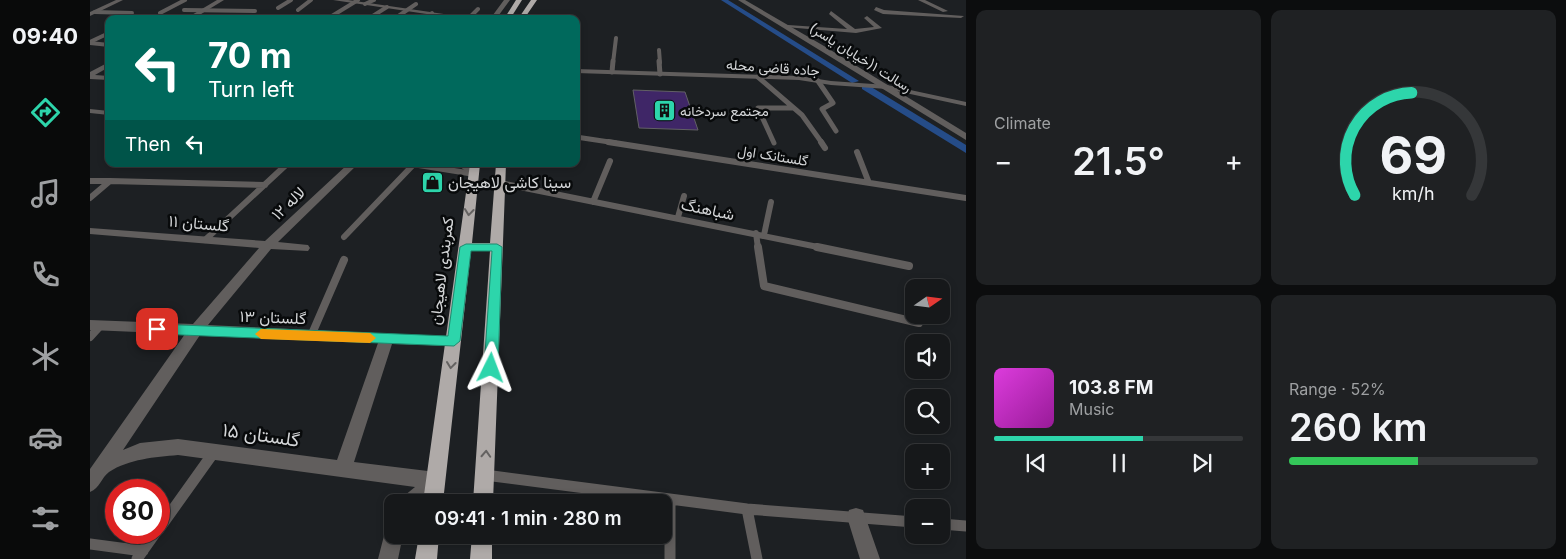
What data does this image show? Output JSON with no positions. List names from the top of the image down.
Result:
{
  "streets": {
    "highway": ["کمربندی لاهیجان"],
    "street": [
      "رسالت ۱(خیابان یاسر)",
      "جاده قاضی محله",
      "لاله ۱۲",
      "گلستان ۱۱",
      "گلستان ۱۳",
      "گلستان ۱۵"
    ],
    "lane": ["گلستانک اول", "شباهنگ"]
  },
  "crossings": [
    ["رسالت ۱(خیابان یاسر)", "جاده قاضی محله"],
    ["لاله ۱۲", "گلستان ۱۱"],
    ["لاله ۱۲", "گلستان ۱۳"],
    ["لاله ۱۲", "گلستان ۱۵"],
    ["کمربندی لاهیجان", "گلستان ۱۳"],
    ["کمربندی لاهیجان", "گلستان ۱۵"]
  ],
  "places": {
    "building": ["مجتمع سردخانه"],
    "shop": ["سینا کاشی لاهیجان"]
  },
  "north": "right",
  "page": {
    "tabs": "09:40",
    "tile": [
      "Climate",
      ["Range · 52%", "260 km"]
    ],
    "turn": ["70 m", "Turn left"],
    "then": "Then",
    "heat": ["−", "21.5°", "+"],
    "map_buttons": ["+", "−"],
    "song": ["103.8 FM", "Music"],
    "limit": "80",
    "trip": "09:41 · 1 min · 280 m",
    "gauge": ["69", "km/h"]
  }
}
